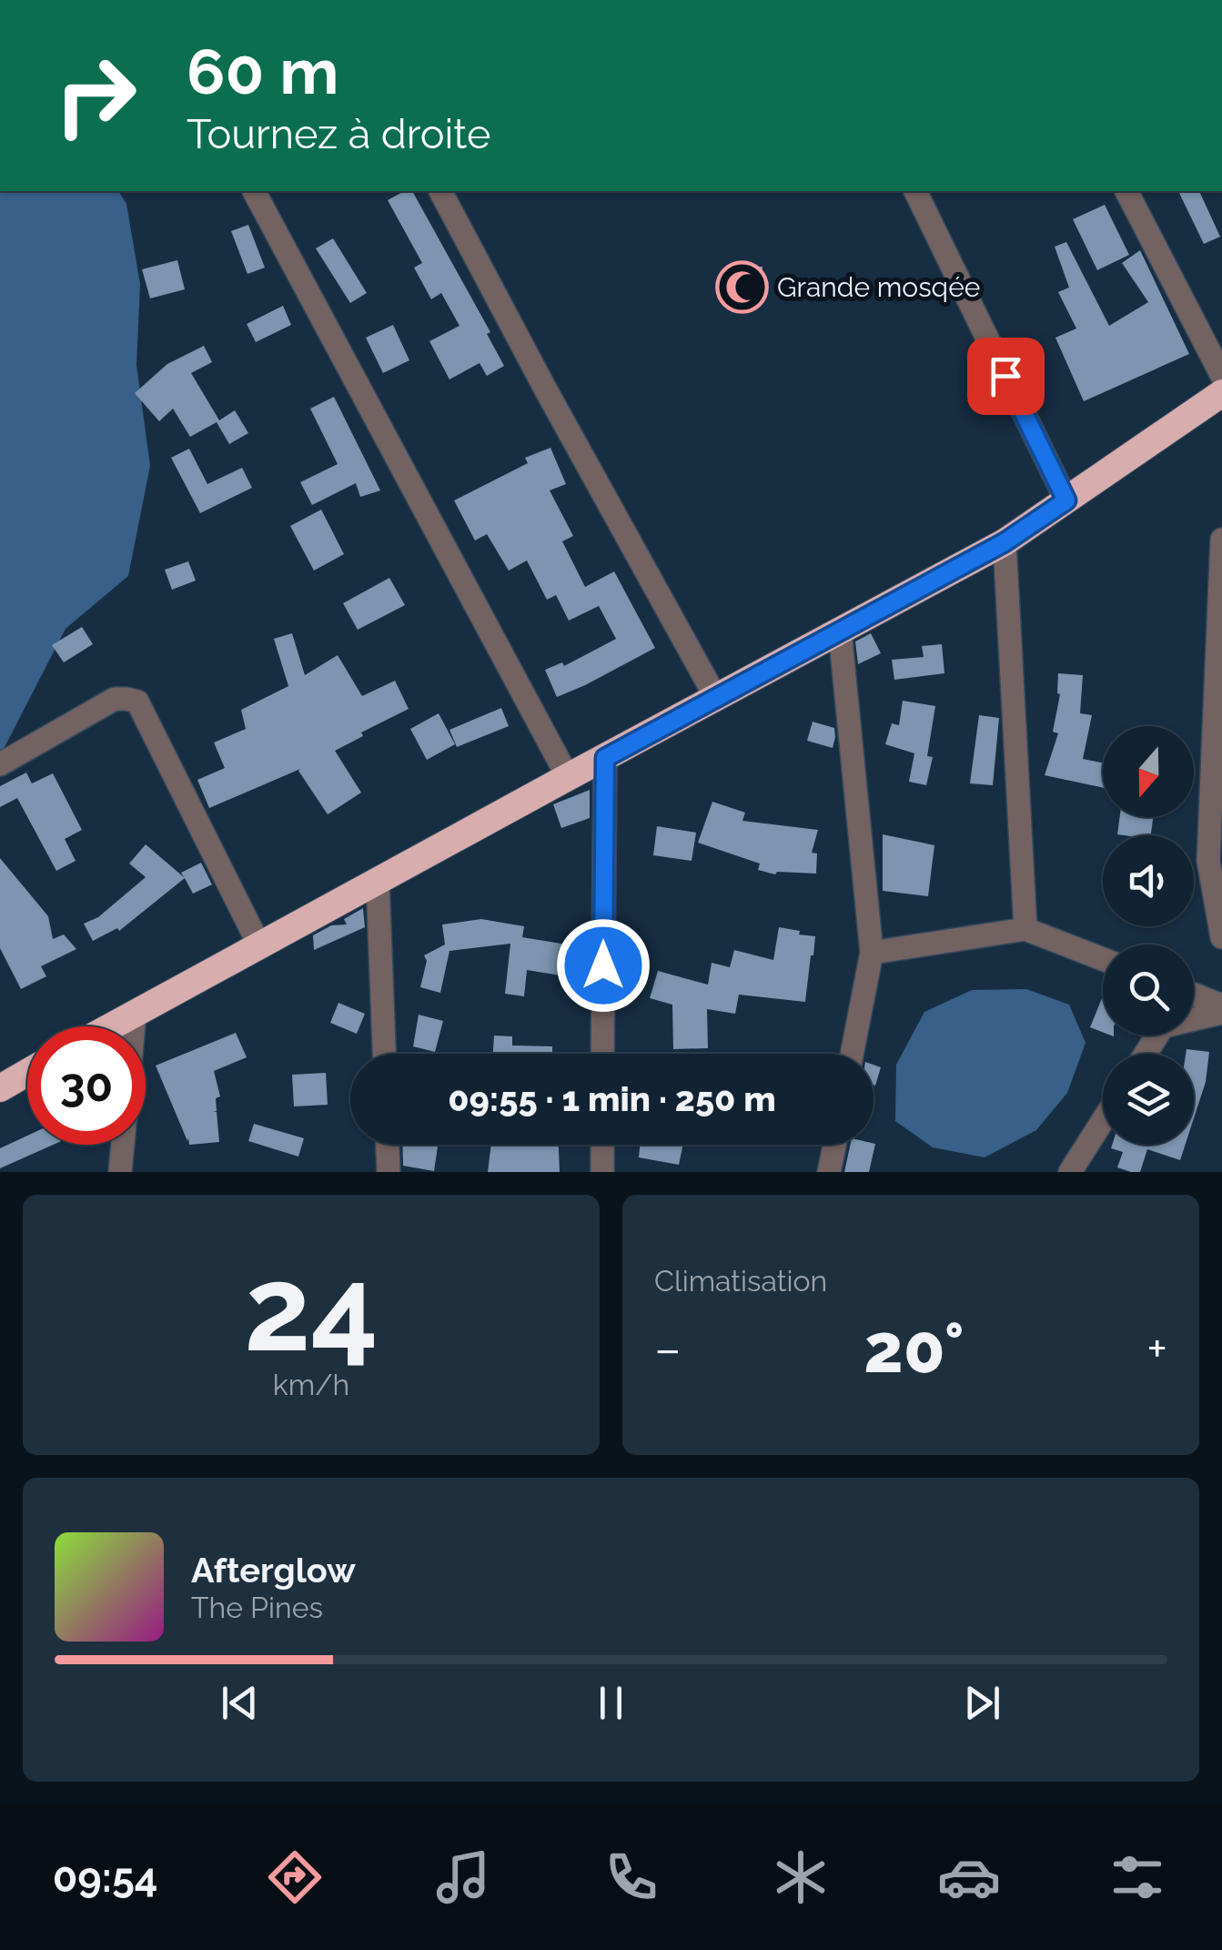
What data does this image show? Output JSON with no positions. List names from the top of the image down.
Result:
{
  "places": {
    "mosque": ["Grande mosqée"]
  },
  "north": "bottom",
  "page": {
    "turn": ["60 m", "Tournez à droite"],
    "limit": "30",
    "trip": "09:55 · 1 min · 250 m",
    "tile": [
      ["24", "km/h"],
      "Climatisation"
    ],
    "heat": ["−", "20°", "+"],
    "song": ["Afterglow", "The Pines"],
    "tabs": "09:54"
  }
}
